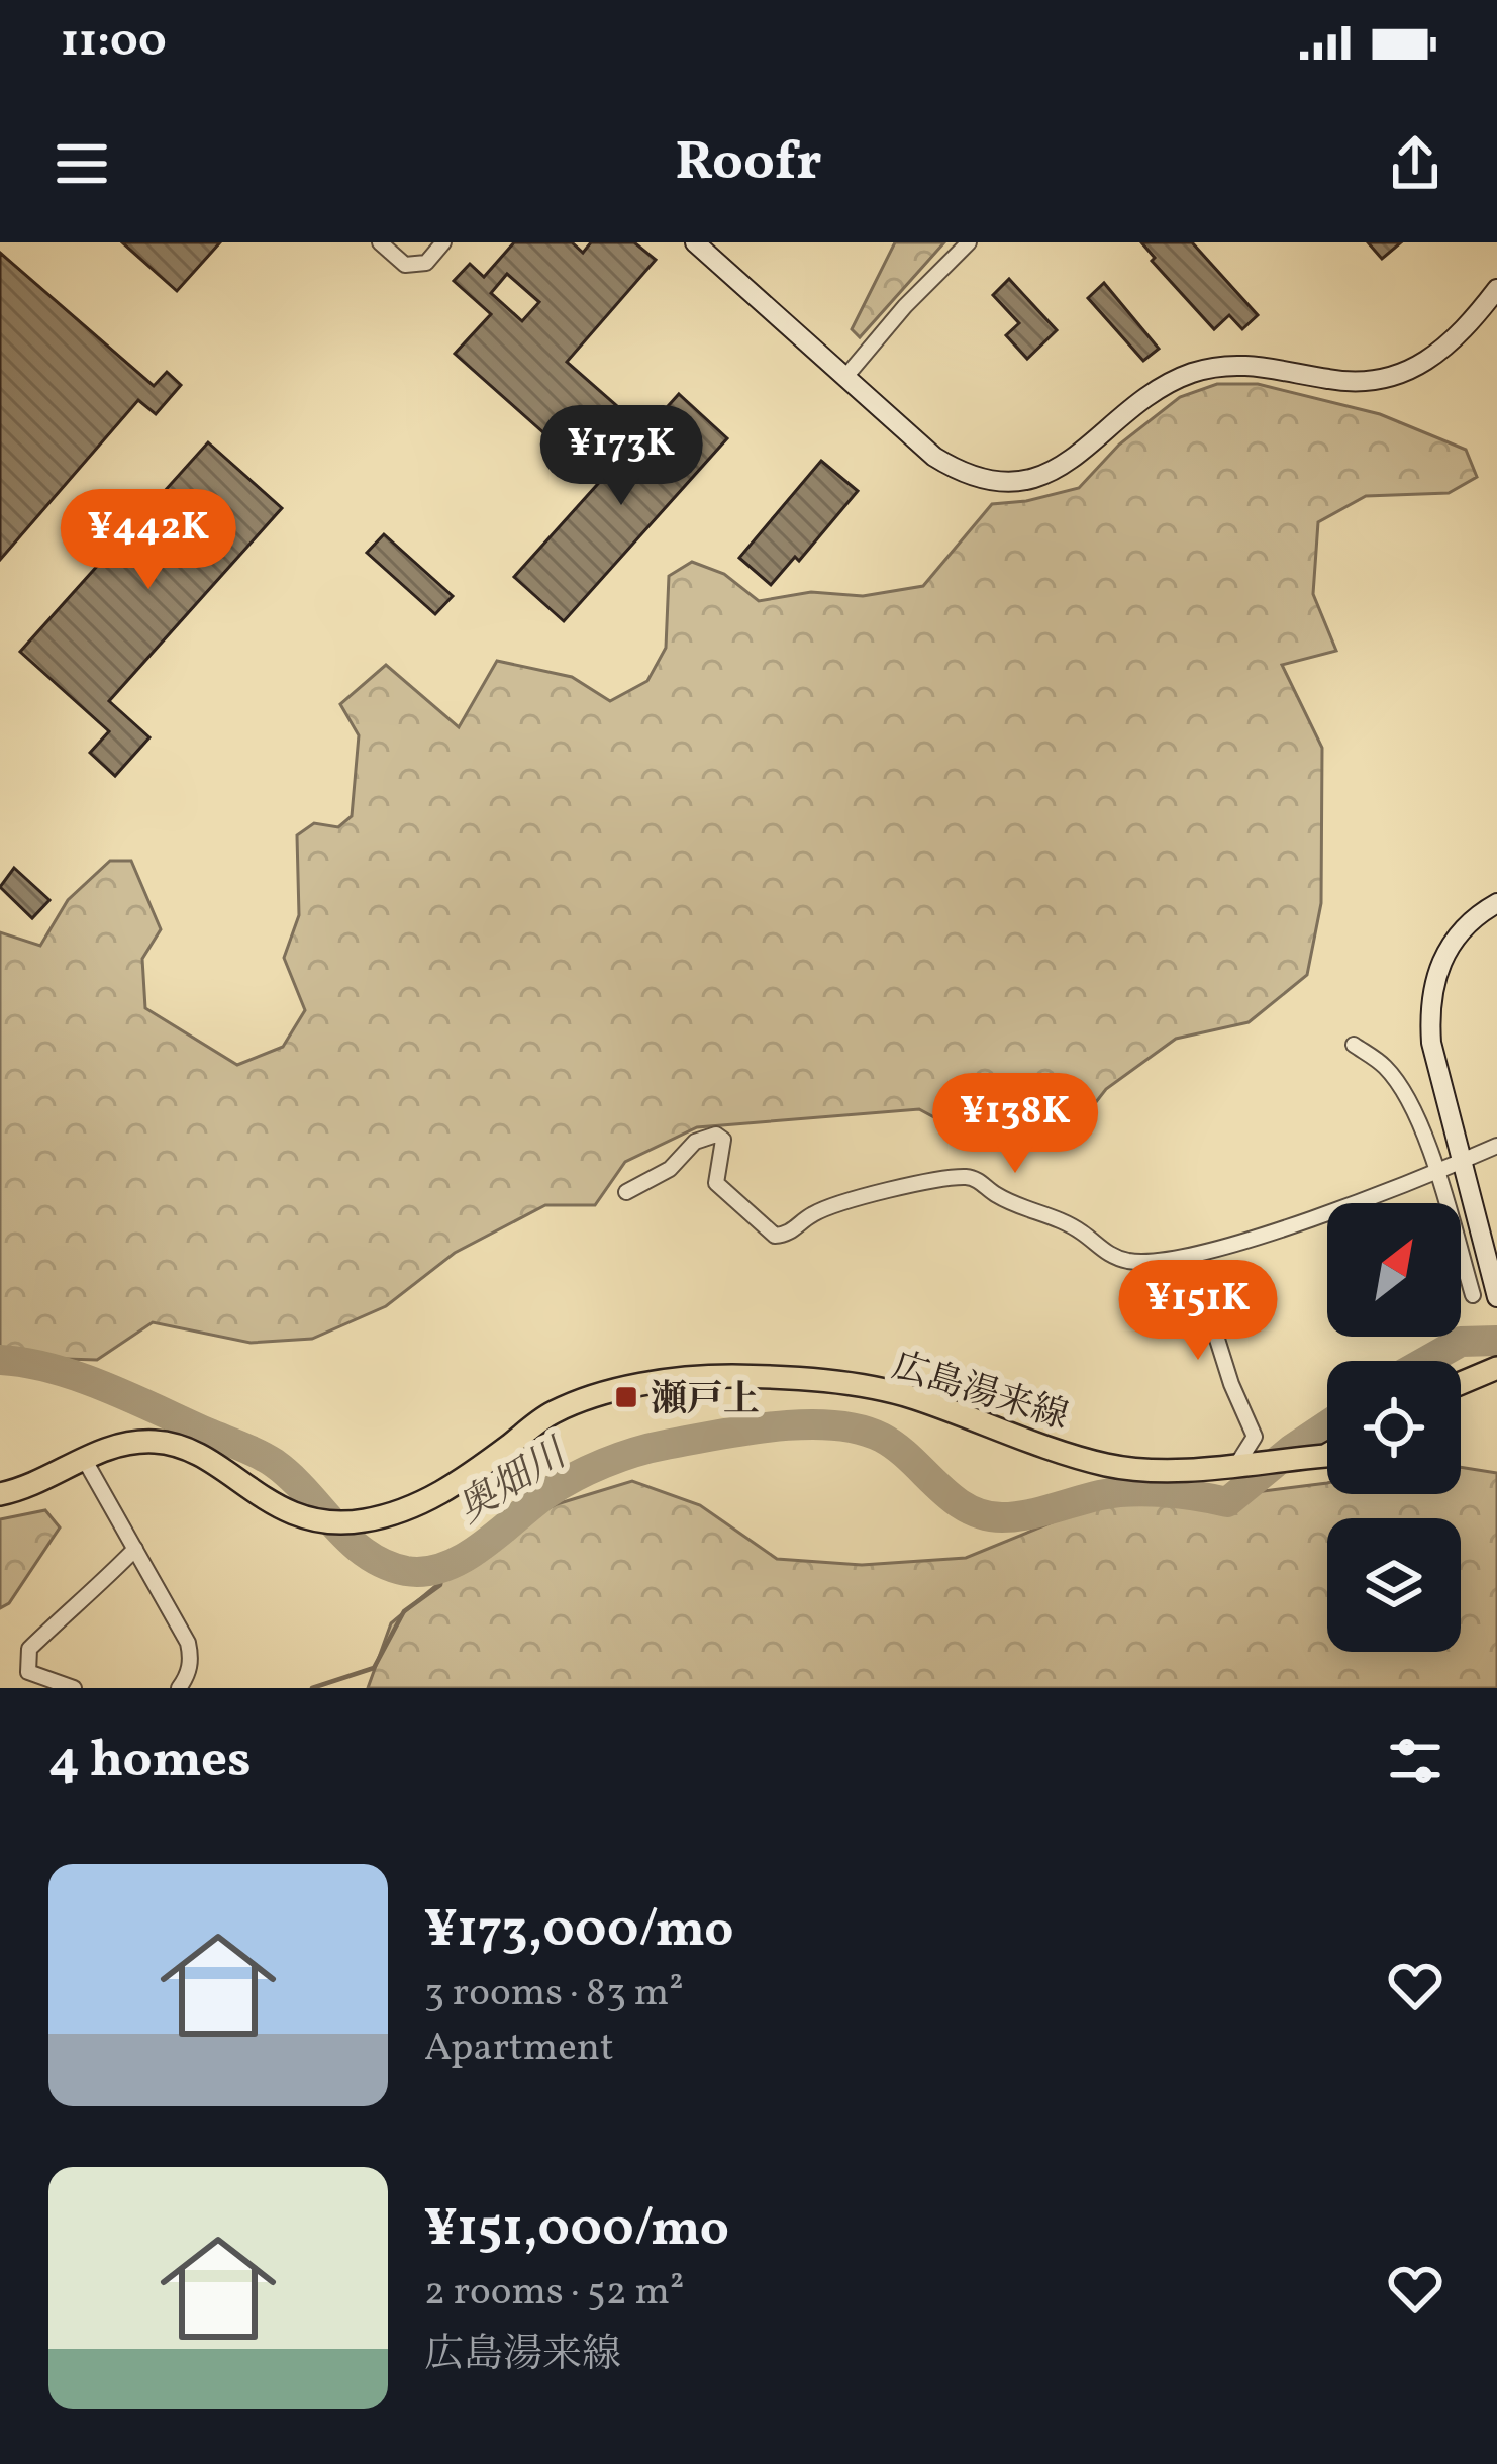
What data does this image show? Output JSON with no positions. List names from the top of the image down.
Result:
{
  "streets": {
    "main road": ["広島湯来線"]
  },
  "water": ["奥畑川"],
  "places": {
    "transit": ["瀬戸上"]
  },
  "north": "top right",
  "page": {
    "status": "11:00",
    "header": "Roofr",
    "price": [
      "¥173K",
      "¥442K",
      "¥138K",
      "¥151K"
    ],
    "heading": "4 homes",
    "list": [
      {
        "name": "¥173,000/mo",
        "note": "3 rooms · 83 m² · Apartment"
      },
      {
        "name": "¥151,000/mo",
        "note": "2 rooms · 52 m² · 広島湯来線"
      }
    ]
  }
}
